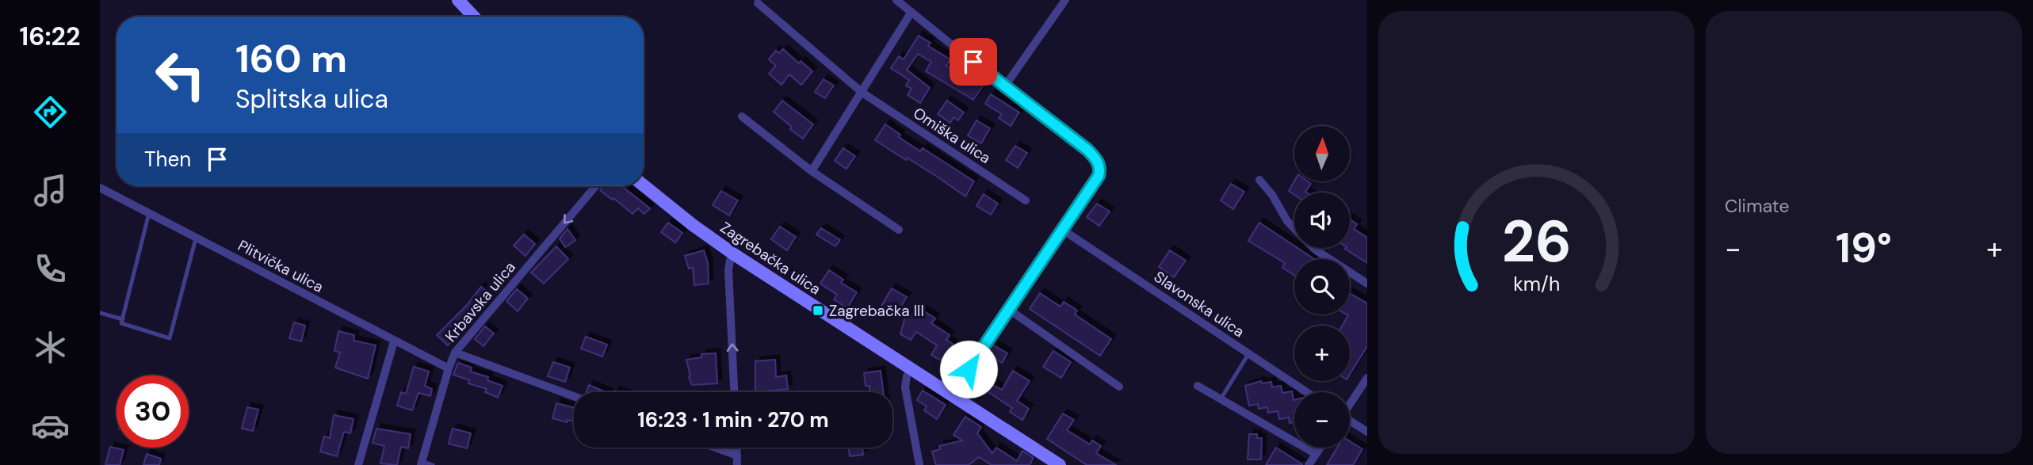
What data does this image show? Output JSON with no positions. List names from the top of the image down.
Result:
{
  "streets": {
    "main road": ["Zagrebačka ulica"],
    "street": [
      "Omiška ulica",
      "Plitvička ulica",
      "Krbavska ulica",
      "Slavonska ulica"
    ]
  },
  "crossings": [
    ["Plitvička ulica", "Krbavska ulica"]
  ],
  "one_way": ["Krbavska ulica"],
  "places": {
    "transit": ["Zagrebačka III"]
  },
  "north": "top",
  "page": {
    "tabs": "16:22",
    "tile": "Climate",
    "turn": ["160 m", "Splitska ulica"],
    "map_buttons": ["+", "−"],
    "then": "Then",
    "heat": ["−", "19°", "+"],
    "limit": "30",
    "trip": "16:23 · 1 min · 270 m",
    "gauge": ["26", "km/h"]
  }
}
